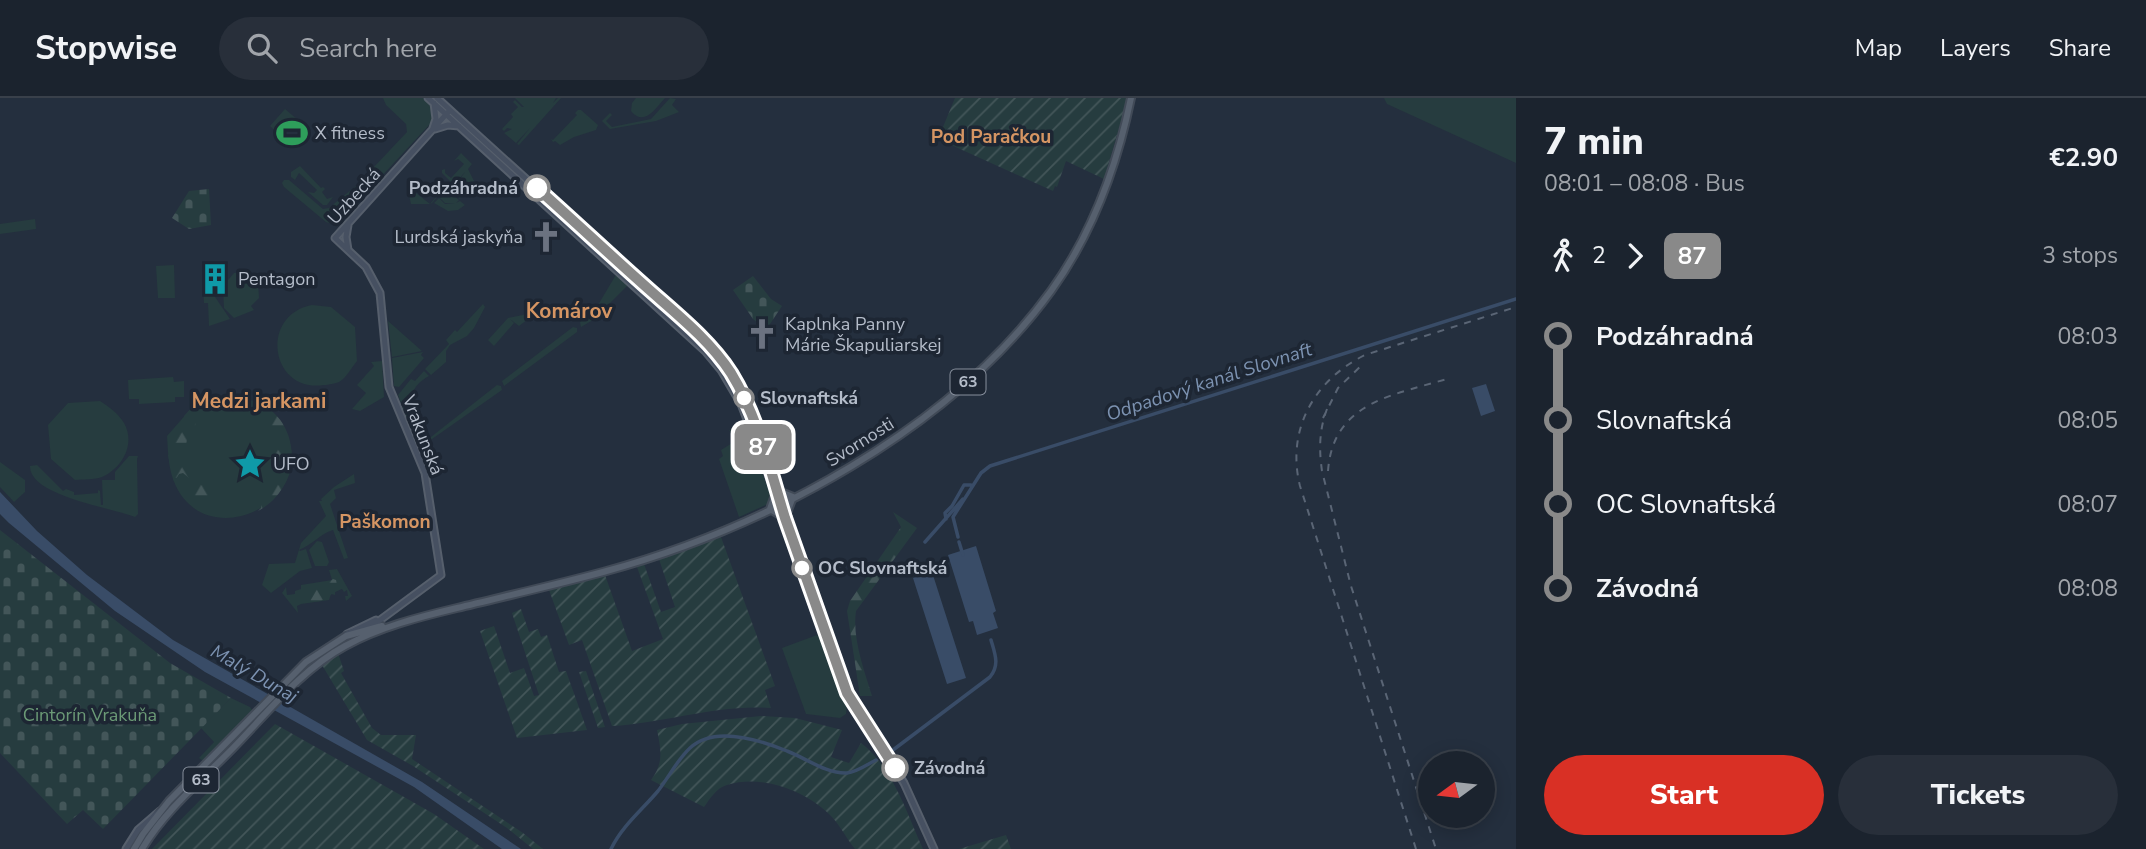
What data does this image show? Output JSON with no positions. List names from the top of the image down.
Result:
{
  "streets": {
    "main road": [
      "Uzbecká",
      "63",
      "Vrakunská",
      "Svornosti"
    ]
  },
  "crossings": [
    ["Uzbecká", "Vrakunská"],
    ["63", "Svornosti"]
  ],
  "districts": [
    "Pod Paračkou",
    "Komárov",
    "Medzi jarkami",
    "Paškomon"
  ],
  "water": ["Odpadový kanál Slovnaft", "Malý Dunaj"],
  "parks": ["Cintorín Vrakuňa"],
  "places": {
    "sports": ["X fitness"],
    "other": [
      "Podzáhradná",
      "Slovnaftská",
      "OC Slovnaftská",
      "Závodná"
    ],
    "church": ["Lurdská jaskyňa", "Kaplnka Panny Márie Škapuliarskej"],
    "building": ["Pentagon"],
    "place": ["UFO"]
  },
  "lines": ["bus line 87"],
  "north": "left",
  "page": {
    "header": "Stopwise",
    "search": "Search here",
    "nav": ["Map", "Layers", "Share"],
    "on_map": "87",
    "heading": ["7 min", "08:01 – 08:08 · Bus", "€2.90"],
    "legs": ["2", "87", "3 stops"],
    "list": [
      {
        "name": "Podzáhradná",
        "value": "08:03"
      },
      {
        "name": "Slovnaftská",
        "value": "08:05"
      },
      {
        "name": "OC Slovnaftská",
        "value": "08:07"
      },
      {
        "name": "Závodná",
        "value": "08:08"
      }
    ],
    "buttons": ["Start", "Tickets"]
  }
}
